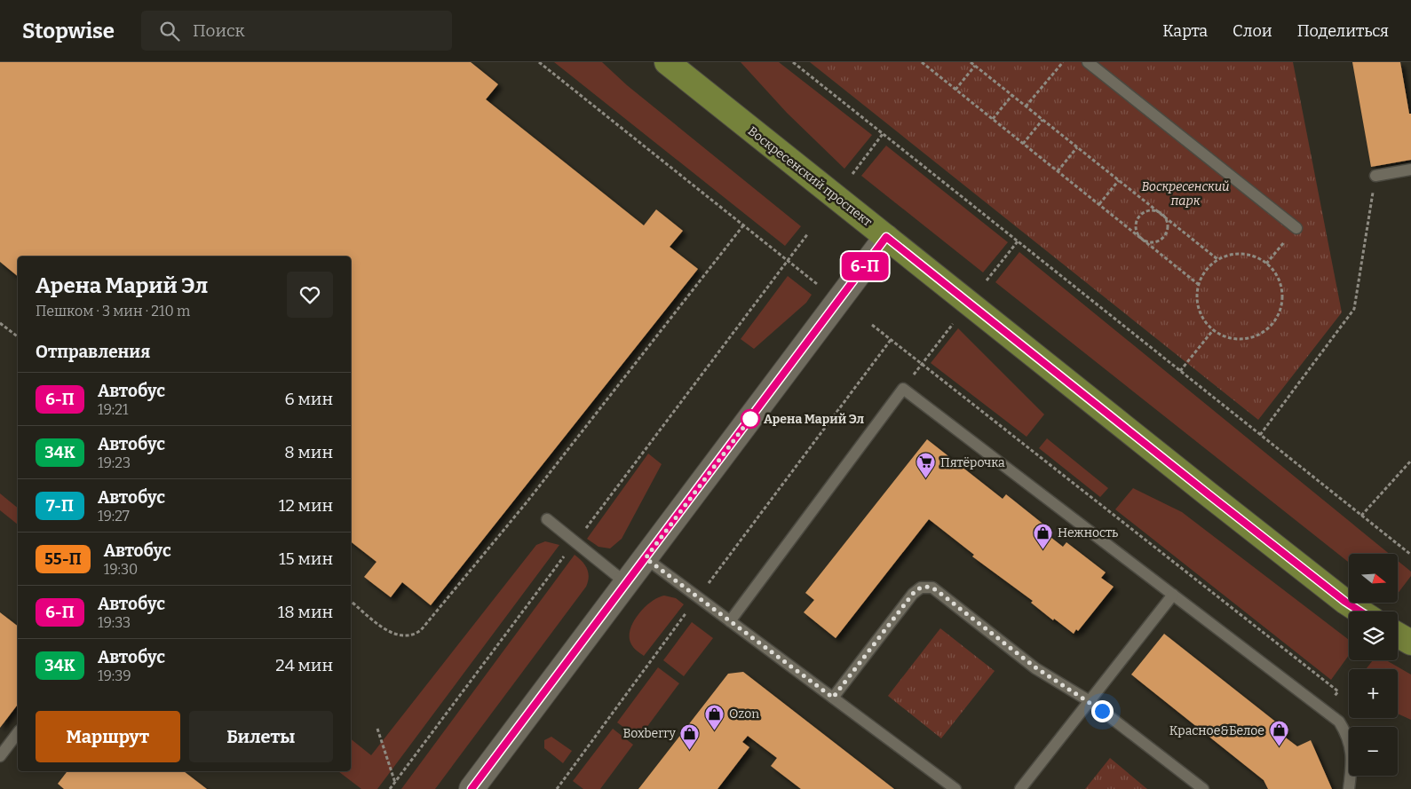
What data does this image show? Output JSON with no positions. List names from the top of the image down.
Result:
{
  "streets": {
    "main road": ["Воскресенский проспект"]
  },
  "parks": ["Воскресенский парк"],
  "places": {
    "other": ["Арена Марий Эл"],
    "supermarket": ["Пятёрочка"],
    "shop": [
      "Нежность",
      "Ozon",
      "Красное&Белое",
      "Boxberry"
    ]
  },
  "lines": ["bus line 6-П"],
  "north": "right",
  "page": {
    "header": "Stopwise",
    "search": "Поиск",
    "nav": ["Карта", "Слои", "Поделиться"],
    "on_map": "6-П",
    "heading": [
      ["Арена Марий Эл", "Пешком · 3 мин · 210 m"],
      "Отправления"
    ],
    "list": [
      {
        "mark": "6-П",
        "name": "Автобус",
        "note": "19:21",
        "value": "6 мин"
      },
      {
        "mark": "34К",
        "name": "Автобус",
        "note": "19:23",
        "value": "8 мин"
      },
      {
        "mark": "7-П",
        "name": "Автобус",
        "note": "19:27",
        "value": "12 мин"
      },
      {
        "mark": "55-П",
        "name": "Автобус",
        "note": "19:30",
        "value": "15 мин"
      },
      {
        "mark": "6-П",
        "name": "Автобус",
        "note": "19:33",
        "value": "18 мин"
      },
      {
        "mark": "34К",
        "name": "Автобус",
        "note": "19:39",
        "value": "24 мин"
      }
    ],
    "map_buttons": ["+", "−"],
    "buttons": ["Маршрут", "Билеты"]
  }
}
